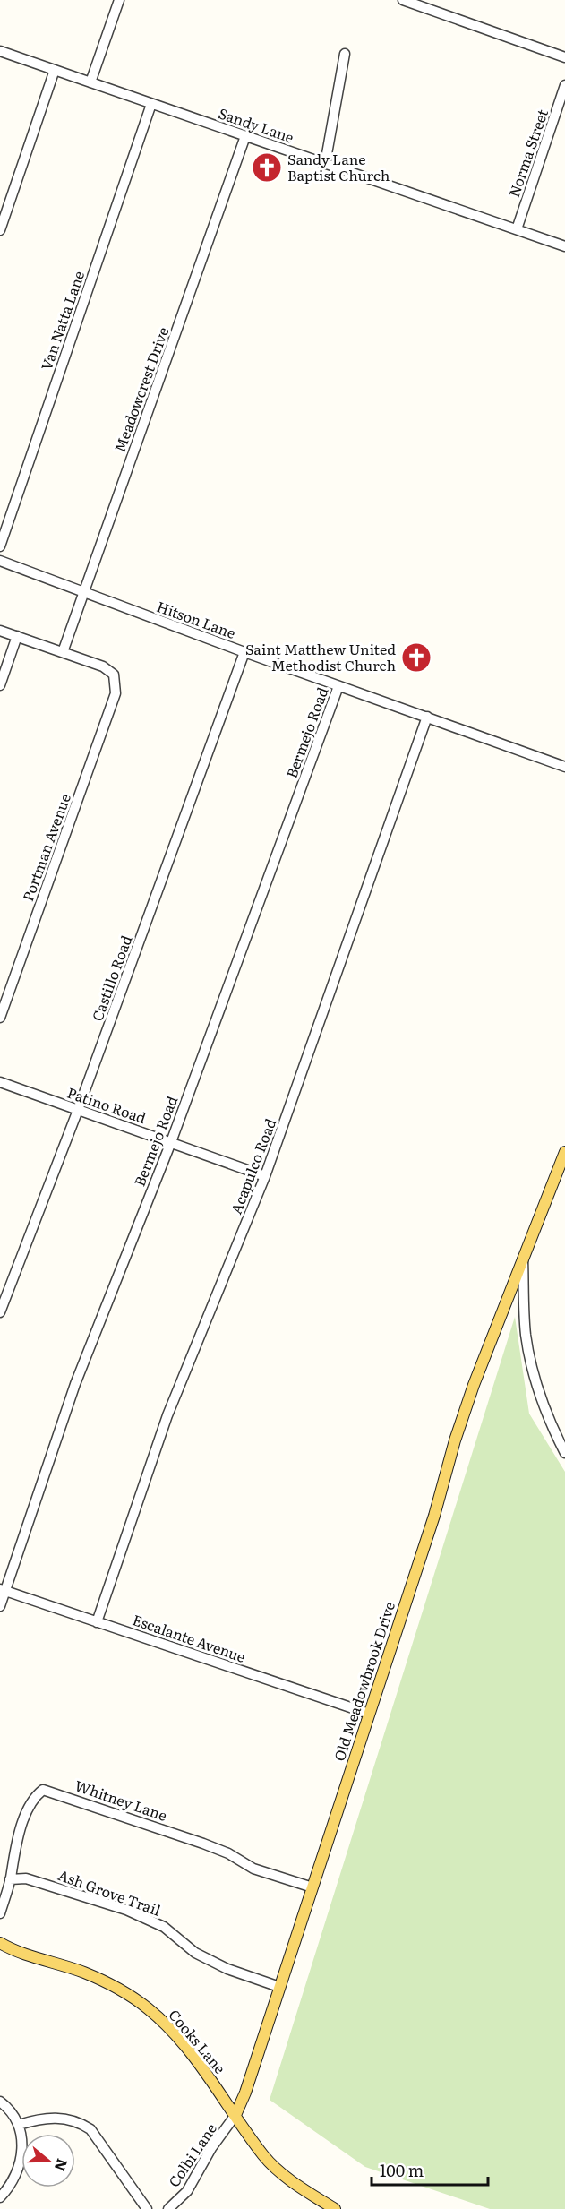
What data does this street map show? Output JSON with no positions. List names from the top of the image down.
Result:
{
  "streets": {
    "main road": ["Old Meadowbrook Drive", "Cooks Lane"],
    "street": [
      "Sandy Lane",
      "Norma Street",
      "Van Natta Lane",
      "Meadowcrest Drive",
      "Hitson Lane",
      "Bermejo Road",
      "Portman Avenue",
      "Castillo Road",
      "Patino Road",
      "Acapulco Road",
      "Escalante Avenue",
      "Whitney Lane",
      "Ash Grove Trail",
      "Colbi Lane"
    ]
  },
  "crossings": [
    ["Sandy Lane", "Norma Street"],
    ["Sandy Lane", "Van Natta Lane"],
    ["Sandy Lane", "Meadowcrest Drive"],
    ["Meadowcrest Drive", "Hitson Lane"],
    ["Meadowcrest Drive", "Portman Avenue"],
    ["Hitson Lane", "Bermejo Road"],
    ["Hitson Lane", "Castillo Road"],
    ["Hitson Lane", "Acapulco Road"],
    ["Bermejo Road", "Patino Road"],
    ["Bermejo Road", "Escalante Avenue"],
    ["Castillo Road", "Patino Road"],
    ["Patino Road", "Acapulco Road"],
    ["Acapulco Road", "Escalante Avenue"],
    ["Escalante Avenue", "Old Meadowbrook Drive"],
    ["Old Meadowbrook Drive", "Whitney Lane"],
    ["Old Meadowbrook Drive", "Ash Grove Trail"],
    ["Old Meadowbrook Drive", "Cooks Lane"],
    ["Old Meadowbrook Drive", "Colbi Lane"],
    ["Whitney Lane", "Ash Grove Trail"],
    ["Cooks Lane", "Colbi Lane"]
  ],
  "places": {
    "church": ["Sandy Lane Baptist Church", "Saint Matthew United Methodist Church"]
  },
  "scale_bar": "100 m",
  "north": "right"
}
